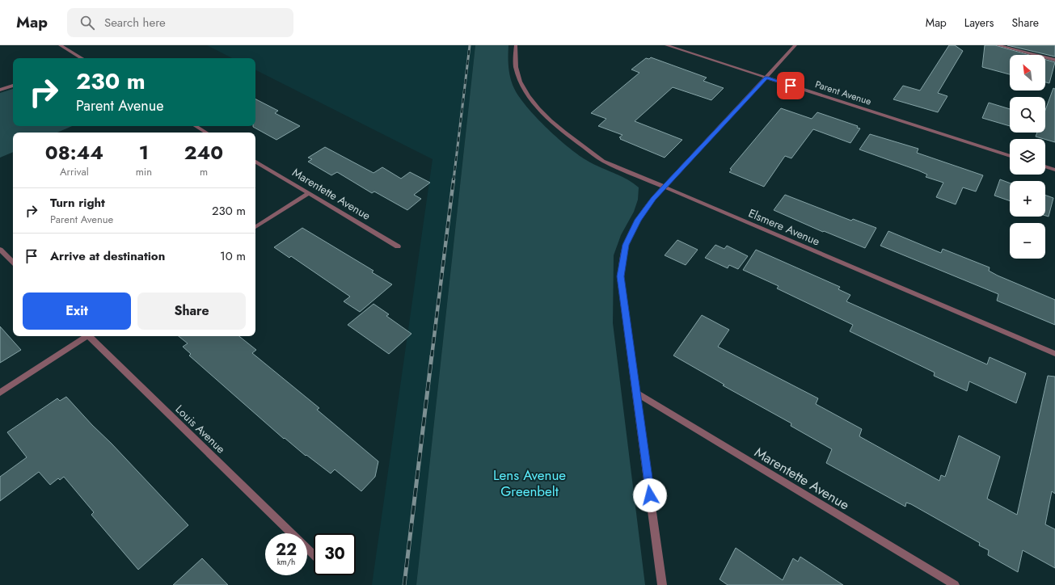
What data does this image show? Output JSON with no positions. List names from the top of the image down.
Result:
{
  "streets": {
    "street": [
      "Parent Avenue",
      "Marentette Avenue",
      "Elsmere Avenue",
      "Louis Avenue"
    ]
  },
  "parks": ["Lens Avenue Greenbelt"],
  "north": "top left",
  "page": {
    "header": "Map",
    "search": "Search here",
    "nav": ["Map", "Layers", "Share"],
    "map_buttons": ["+", "−"],
    "turn": ["230 m", "Parent Avenue"],
    "eta": [
      "08:44",
      "Arrival",
      "1",
      "min",
      "240",
      "m"
    ],
    "list": [
      {
        "name": "Turn right",
        "note": "Parent Avenue",
        "value": "230 m"
      },
      {
        "name": "Arrive at destination",
        "value": "10 m"
      }
    ],
    "buttons": ["Exit", "Share"],
    "speed": "22 km/h",
    "limit": "30"
  }
}
